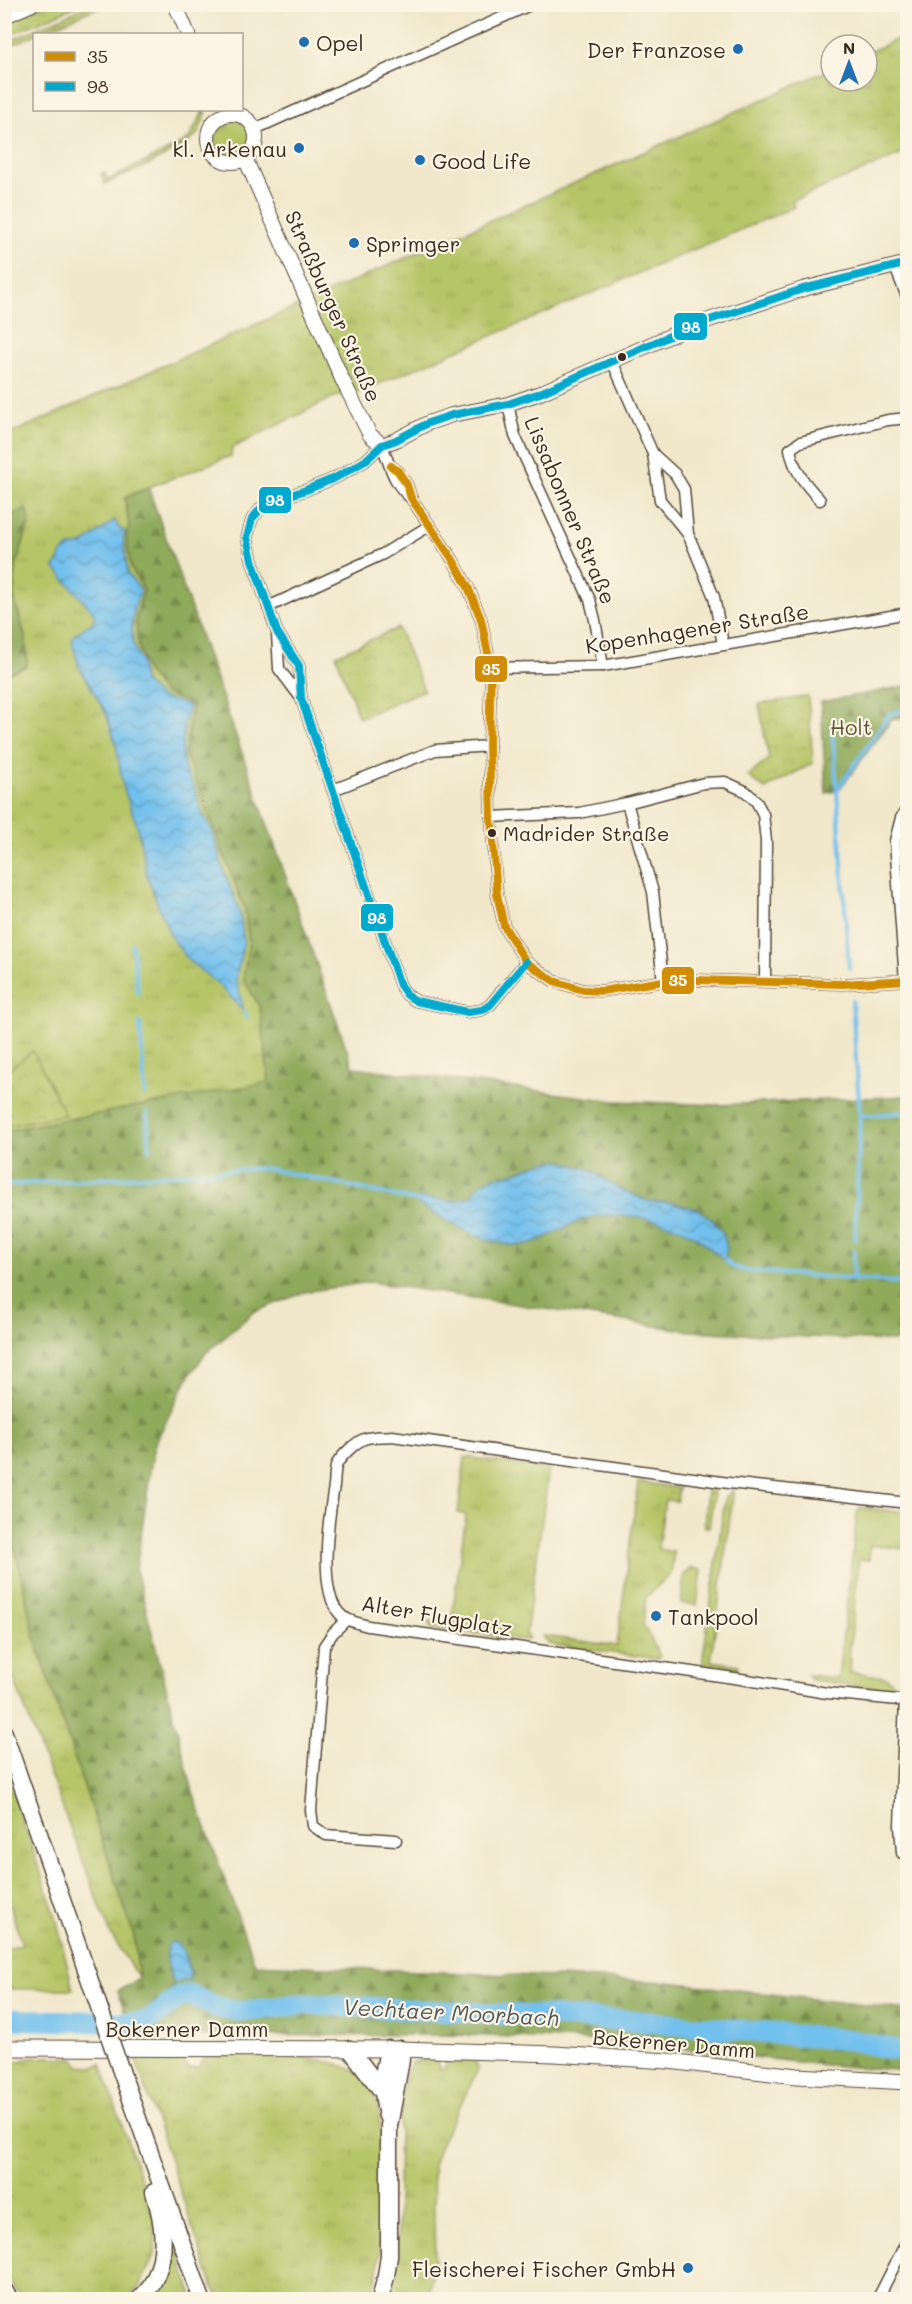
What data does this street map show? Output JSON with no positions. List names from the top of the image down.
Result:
{
  "streets": {
    "main road": ["Bokerner Damm"],
    "street": [
      "Straßburger Straße",
      "Lissabonner Straße",
      "Kopenhagener Straße",
      "Alter Flugplatz"
    ]
  },
  "crossings": [
    ["Straßburger Straße", "Kopenhagener Straße"],
    ["Lissabonner Straße", "Kopenhagener Straße"]
  ],
  "water": ["Vechtaer Moorbach"],
  "parks": ["Holt"],
  "places": [
    "Opel",
    "Der Franzose",
    "kl. Arkenau",
    "Good Life",
    "Sprimger",
    "Madrider Straße",
    "Tankpool",
    "Fleischerei Fischer GmbH"
  ],
  "lines": ["transit line 98", "transit line 35"],
  "legend": ["35", "98"],
  "north": "top"
}
